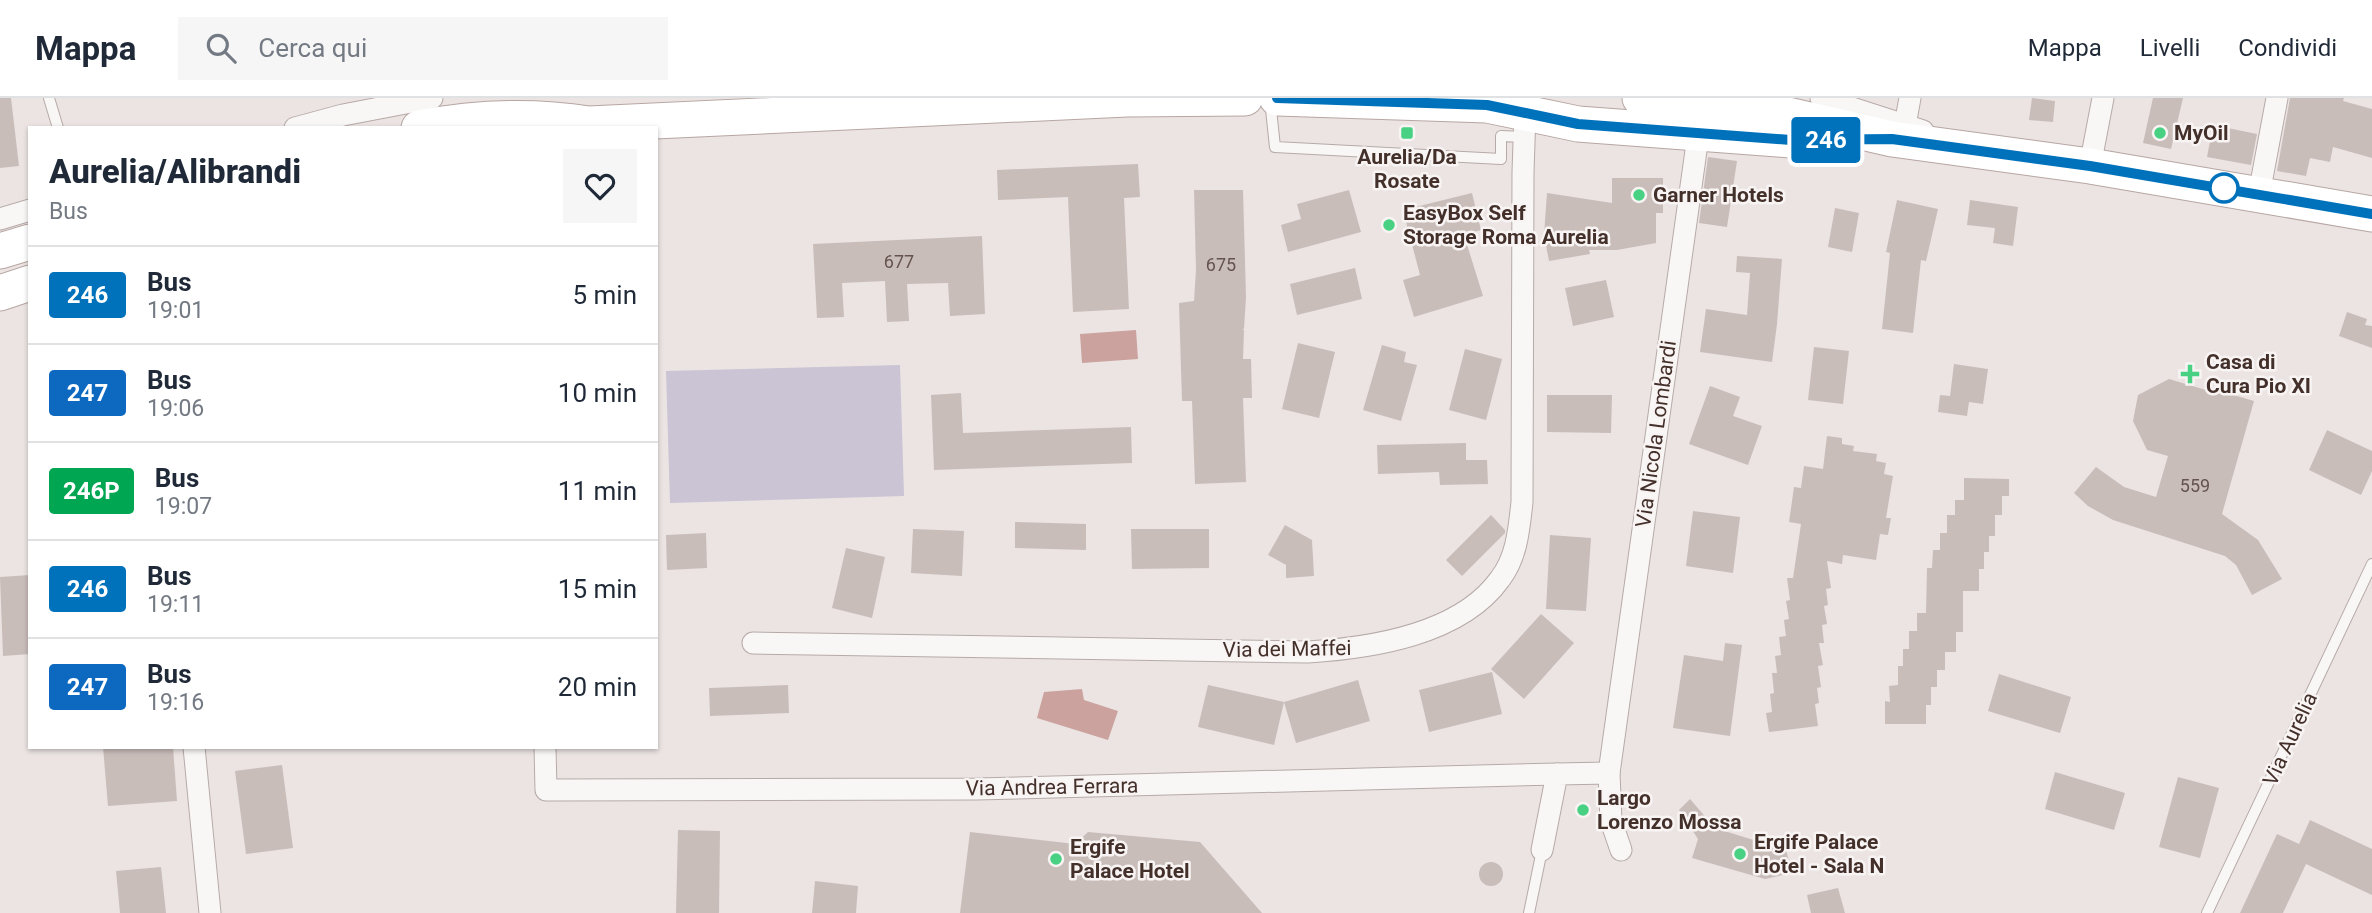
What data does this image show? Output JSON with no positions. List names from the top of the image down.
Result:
{
  "streets": {
    "street": ["Via Nicola Lombardi", "Via dei Maffei", "Via Andrea Ferrara"],
    "lane": ["Via Aurelia"]
  },
  "places": {
    "transit": ["Aurelia/Da Rosate"],
    "other": [
      "MyOil",
      "Garner Hotels",
      "EasyBox Self Storage Roma Aurelia",
      "Largo Lorenzo Mossa",
      "Ergife Palace Hotel - Sala N",
      "Ergife Palace Hotel"
    ],
    "health": ["Casa di Cura Pio XI"]
  },
  "lines": ["bus line 246"],
  "house_numbers": ["677", "675", "559"],
  "page": {
    "header": "Mappa",
    "search": "Cerca qui",
    "nav": ["Mappa", "Livelli", "Condividi"],
    "on_map": "246",
    "heading": ["Aurelia/Alibrandi", "Bus"],
    "list": [
      {
        "mark": "246",
        "name": "Bus",
        "note": "19:01",
        "value": "5 min"
      },
      {
        "mark": "247",
        "name": "Bus",
        "note": "19:06",
        "value": "10 min"
      },
      {
        "mark": "246P",
        "name": "Bus",
        "note": "19:07",
        "value": "11 min"
      },
      {
        "mark": "246",
        "name": "Bus",
        "note": "19:11",
        "value": "15 min"
      },
      {
        "mark": "247",
        "name": "Bus",
        "note": "19:16",
        "value": "20 min"
      }
    ]
  }
}
